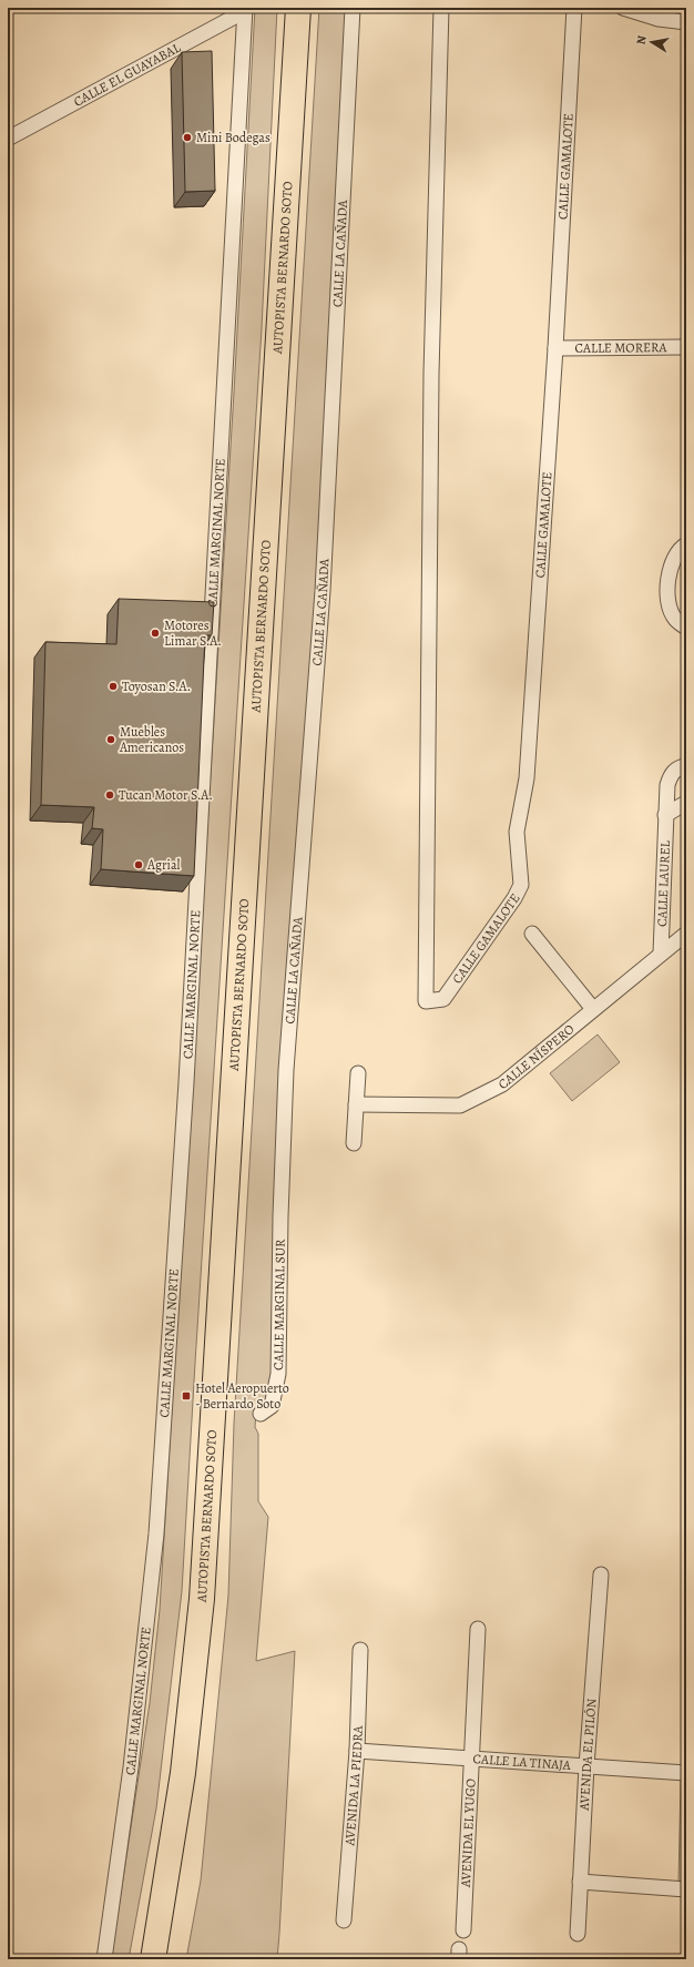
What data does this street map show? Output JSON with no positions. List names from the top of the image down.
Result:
{
  "streets": {
    "highway": ["AUTOPISTA BERNARDO SOTO"],
    "street": [
      "CALLE EL GUAYABAL",
      "CALLE GAMALOTE",
      "CALLE LA CAÑADA",
      "CALLE MORERA",
      "CALLE MARGINAL NORTE",
      "CALLE LAUREL",
      "CALLE NÍSPERO",
      "CALLE MARGINAL SUR",
      "AVENIDA EL PILÓN",
      "CALLE LA TINAJA",
      "AVENIDA LA PIEDRA",
      "AVENIDA EL YUGO"
    ]
  },
  "crossings": [
    ["CALLE EL GUAYABAL", "CALLE MARGINAL NORTE"],
    ["CALLE GAMALOTE", "CALLE MORERA"],
    ["CALLE LA CAÑADA", "CALLE MARGINAL SUR"],
    ["CALLE LAUREL", "CALLE NÍSPERO"],
    ["AVENIDA EL PILÓN", "CALLE LA TINAJA"],
    ["CALLE LA TINAJA", "AVENIDA LA PIEDRA"],
    ["CALLE LA TINAJA", "AVENIDA EL YUGO"]
  ],
  "places": {
    "other": [
      "Mini Bodegas",
      "Motores Limar S.A.",
      "Toyosan S.A.",
      "Muebles Americanos",
      "Tucan Motor S.A.",
      "Agrial"
    ],
    "transit": ["Hotel Aeropuerto - Bernardo Soto"]
  },
  "north": "left"
}
